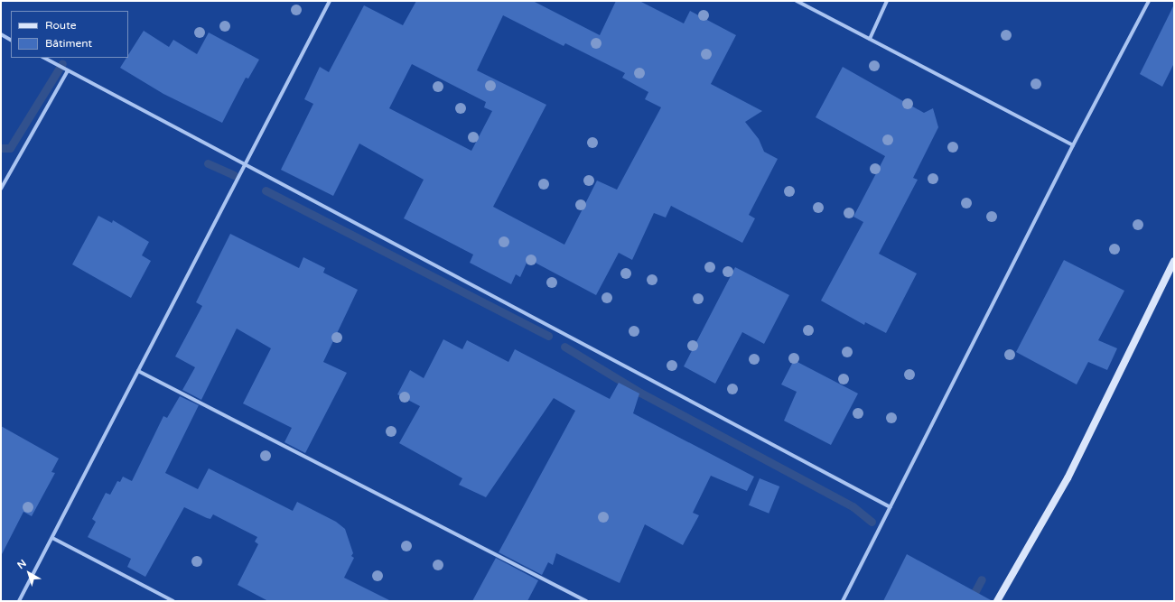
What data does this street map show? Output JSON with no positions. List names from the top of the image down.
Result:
{
  "legend": ["Route", "Bâtiment"],
  "north": "top left"
}
